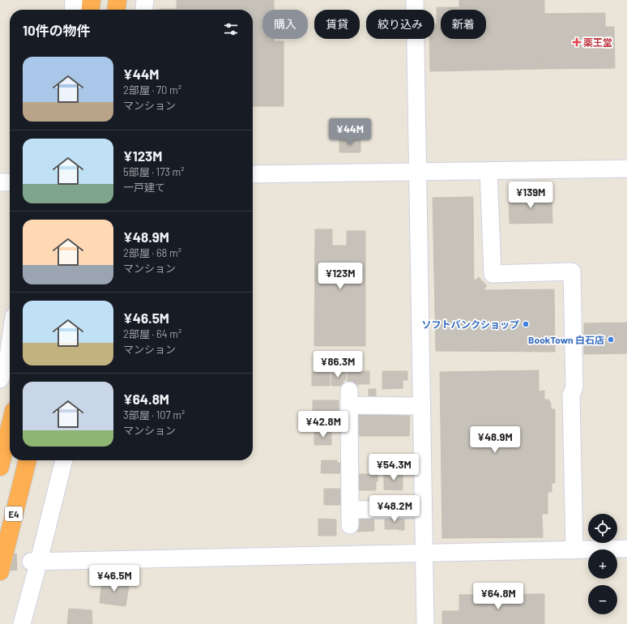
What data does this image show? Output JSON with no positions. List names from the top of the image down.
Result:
{
  "streets": {
    "highway": ["E4"]
  },
  "places": {
    "health": ["薬王堂"],
    "other": ["ソフトバンクショップ", "BookTown 白石店"]
  },
  "page": {
    "chip": [
      "購入",
      "賃貸",
      "絞り込み",
      "新着"
    ],
    "heading": "10件の物件",
    "list": [
      {
        "name": "¥44M",
        "note": "2部屋 · 70 m² · マンション"
      },
      {
        "name": "¥123M",
        "note": "5部屋 · 173 m² · 一戸建て"
      },
      {
        "name": "¥48.9M",
        "note": "2部屋 · 68 m² · マンション"
      },
      {
        "name": "¥46.5M",
        "note": "2部屋 · 64 m² · マンション"
      },
      {
        "name": "¥64.8M",
        "note": "3部屋 · 107 m² · マンション"
      }
    ],
    "price": [
      "¥44M",
      "¥139M",
      "¥123M",
      "¥86.3M",
      "¥42.8M",
      "¥48.9M",
      "¥54.3M",
      "¥48.2M",
      "¥46.5M",
      "¥64.8M"
    ],
    "map_buttons": ["+", "−"]
  }
}
